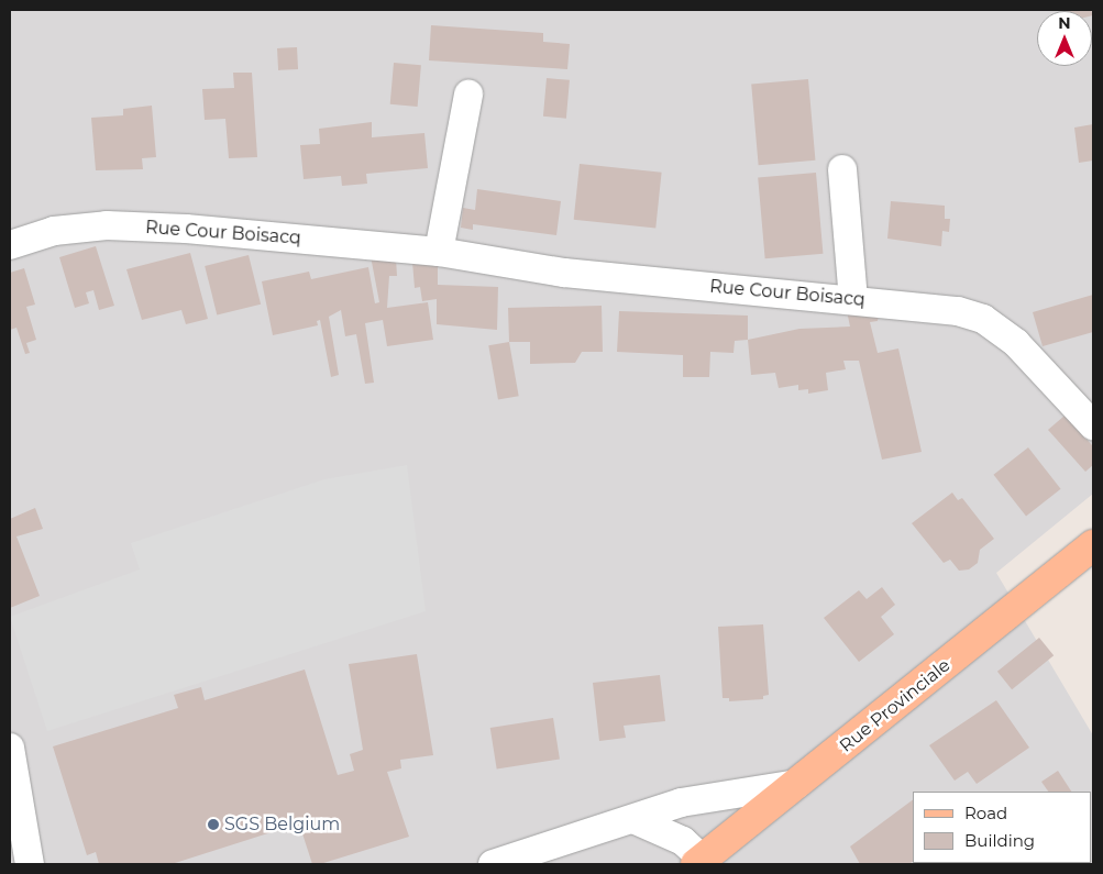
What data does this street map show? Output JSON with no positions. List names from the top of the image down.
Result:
{
  "streets": {
    "main road": ["Rue Provinciale"],
    "street": ["Rue Cour Boisacq"]
  },
  "places": ["SGS Belgium"],
  "legend": ["Road", "Building"],
  "north": "top"
}
